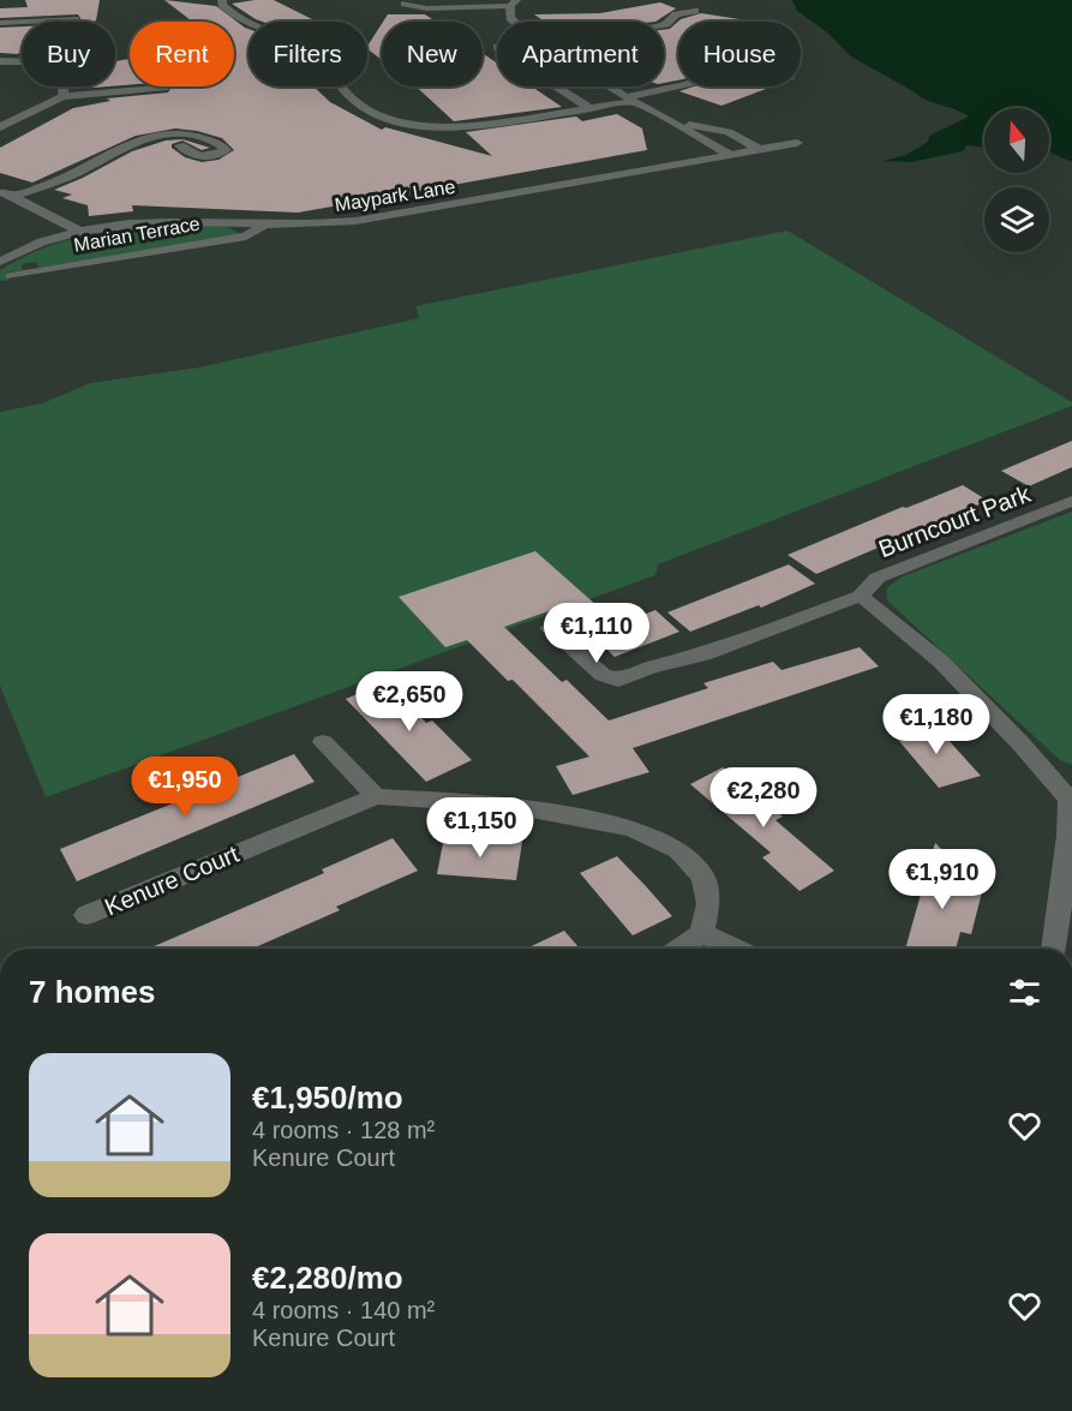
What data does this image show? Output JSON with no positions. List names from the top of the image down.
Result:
{
  "streets": {
    "street": [
      "Maypark Lane",
      "Marian Terrace",
      "Burncourt Park",
      "Kenure Court"
    ]
  },
  "crossings": [
    ["Maypark Lane", "Marian Terrace"]
  ],
  "north": "top",
  "page": {
    "chip": [
      "Buy",
      "Rent",
      "Filters",
      "New",
      "Apartment",
      "House"
    ],
    "price": [
      "€1,110",
      "€2,650",
      "€1,180",
      "€1,950",
      "€2,280",
      "€1,150",
      "€1,910"
    ],
    "heading": "7 homes",
    "list": [
      {
        "name": "€1,950/mo",
        "note": "4 rooms · 128 m² · Kenure Court"
      },
      {
        "name": "€2,280/mo",
        "note": "4 rooms · 140 m² · Kenure Court"
      }
    ]
  }
}
